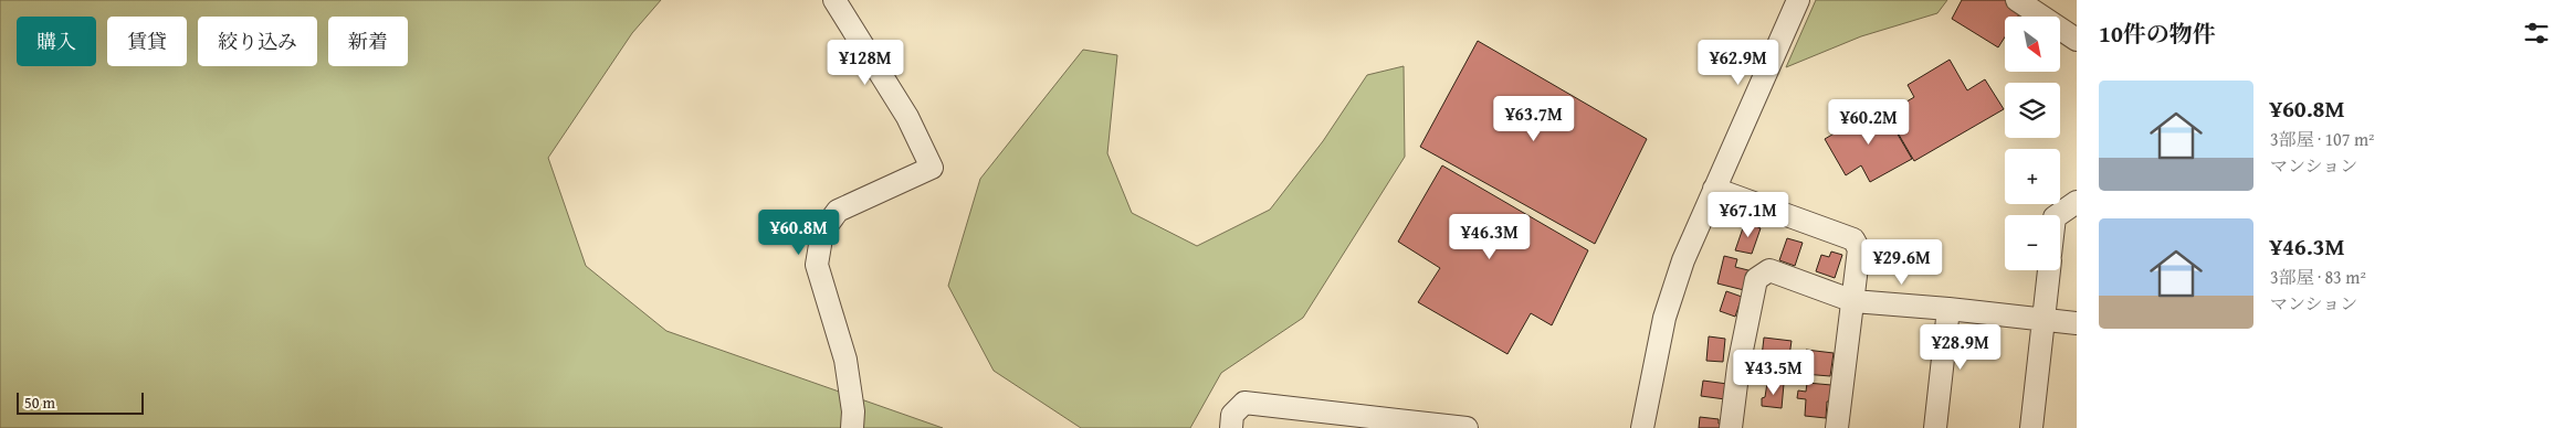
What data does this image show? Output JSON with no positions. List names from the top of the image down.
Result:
{
  "scale_bar": "50 m",
  "north": "bottom right",
  "page": {
    "heading": "10件の物件",
    "map_buttons": ["+", "−"],
    "chip": [
      "購入",
      "賃貸",
      "絞り込み",
      "新着"
    ],
    "price": [
      "¥128M",
      "¥62.9M",
      "¥63.7M",
      "¥60.2M",
      "¥67.1M",
      "¥60.8M",
      "¥46.3M",
      "¥29.6M",
      "¥28.9M",
      "¥43.5M"
    ],
    "list": [
      {
        "name": "¥60.8M",
        "note": "3部屋 · 107 m² · マンション"
      },
      {
        "name": "¥46.3M",
        "note": "3部屋 · 83 m² · マンション"
      }
    ],
    "scale": "50 m"
  }
}
